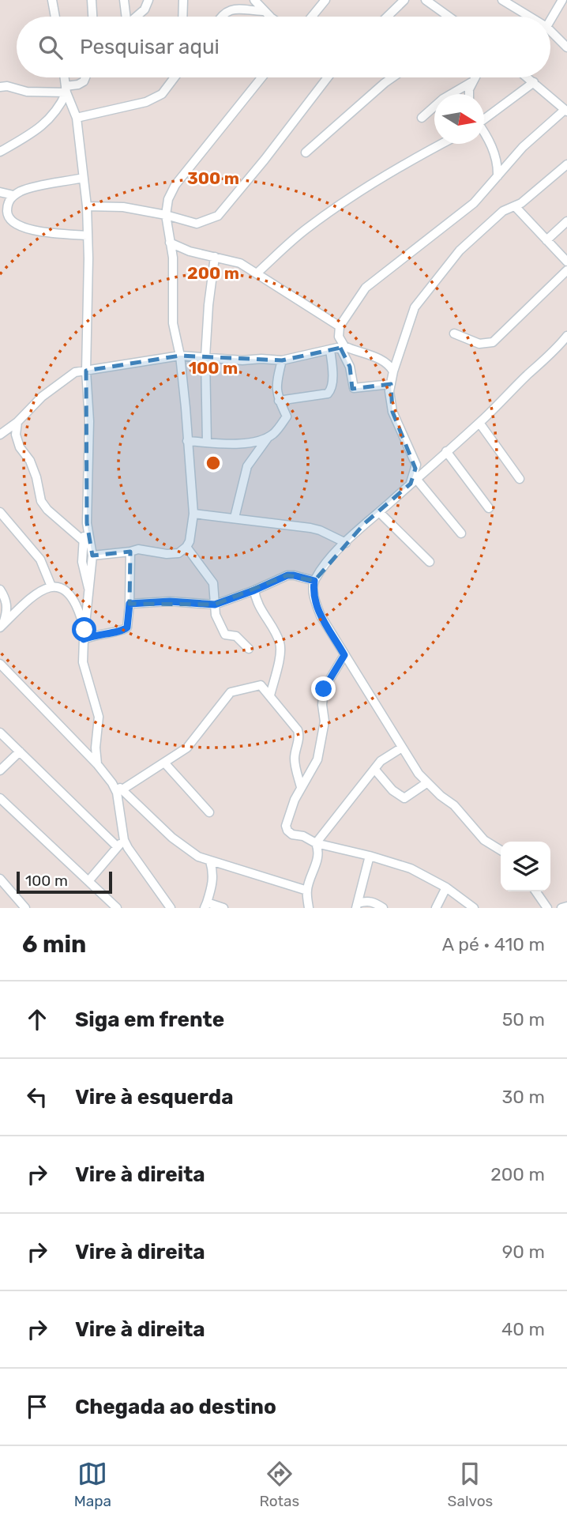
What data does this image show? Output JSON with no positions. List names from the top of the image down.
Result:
{
  "scale_bar": "100 m",
  "north": "right",
  "page": {
    "search": "Pesquisar aqui",
    "scale": "100 m",
    "heading": ["6 min", "A pé · 410 m"],
    "list": [
      ["Siga em frente", "50 m"],
      ["Vire à esquerda", "30 m"],
      ["Vire à direita", "200 m"],
      ["Vire à direita", "90 m"],
      ["Vire à direita", "40 m"],
      "Chegada ao destino"
    ],
    "nav": ["Mapa", "Rotas", "Salvos"]
  },
  "rings": ["300 m", "200 m", "100 m"]
}
